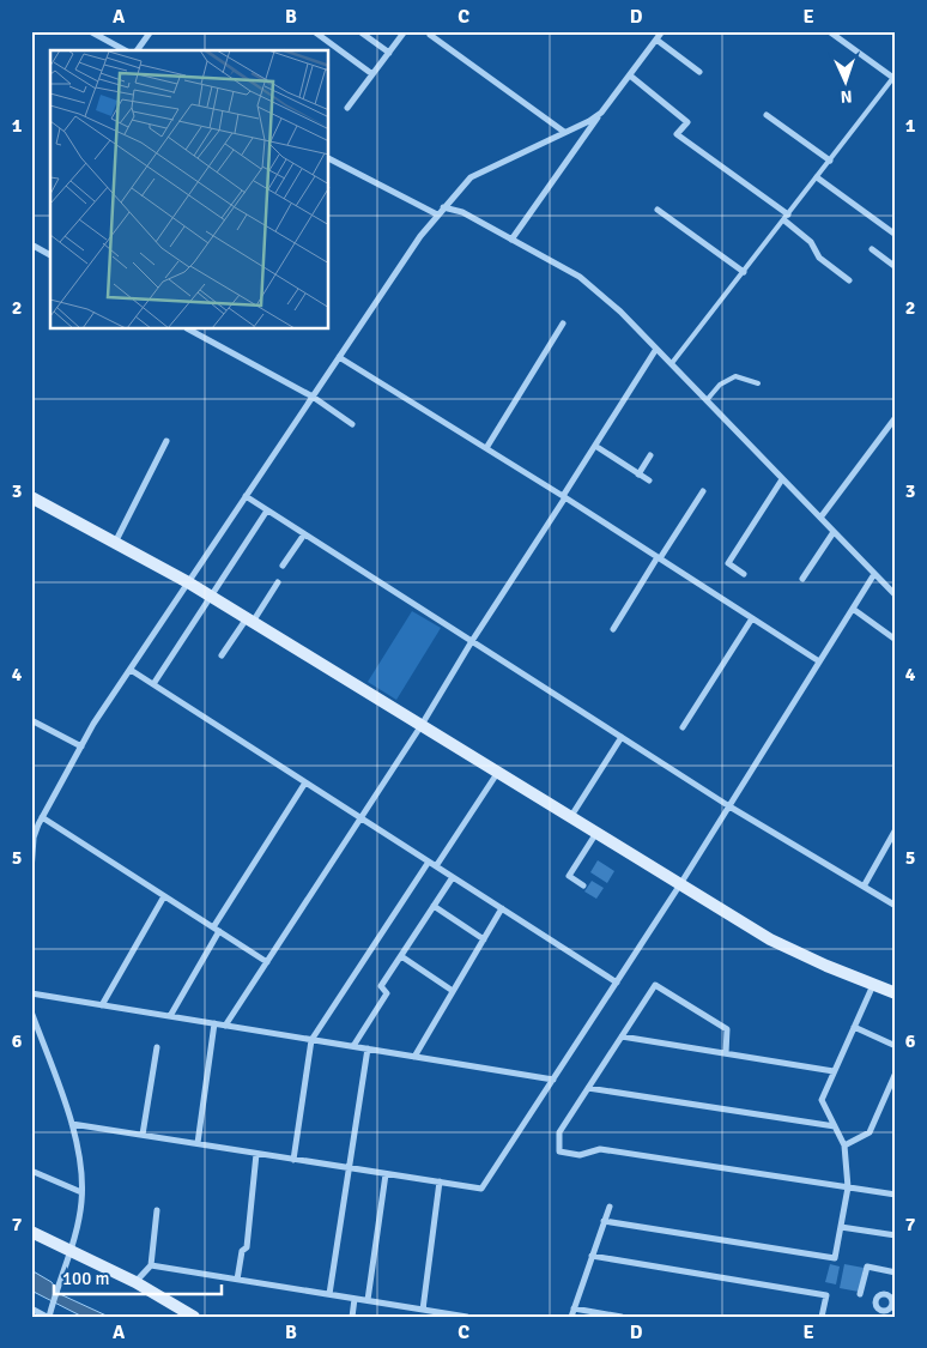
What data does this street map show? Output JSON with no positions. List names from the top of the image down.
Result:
{
  "scale_bar": "100 m",
  "north": "bottom",
  "grid": {
    "columns": [
      "A",
      "B",
      "C",
      "D",
      "E"
    ],
    "rows": [
      "1",
      "2",
      "3",
      "4",
      "5",
      "6",
      "7"
    ]
  }
}
